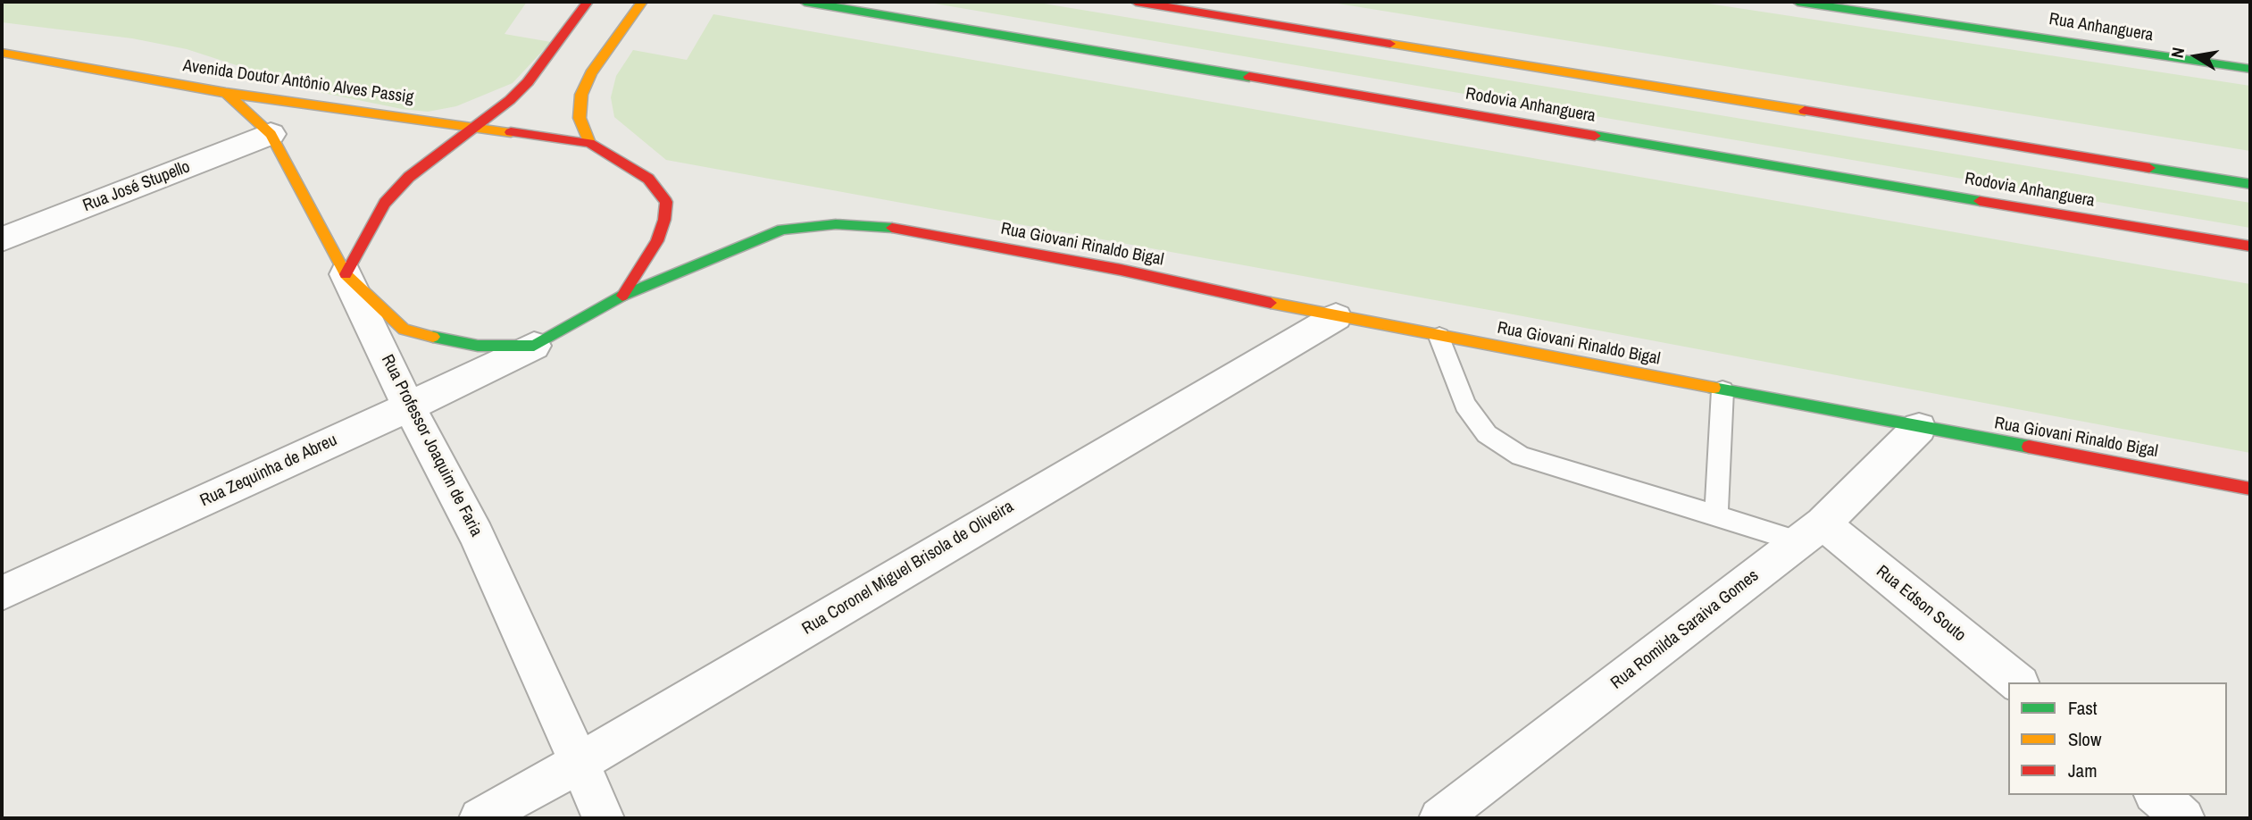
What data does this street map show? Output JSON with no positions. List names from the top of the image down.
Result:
{
  "streets": {
    "main road": [
      "Rua Anhanguera",
      "Avenida Doutor Antônio Alves Passig",
      "Rodovia Anhanguera",
      "Rua Giovani Rinaldo Bigal",
      "Rua Professor Joaquim de Faria",
      "Rua Zequinha de Abreu"
    ],
    "street": [
      "Rua José Stupello",
      "Rua Coronel Miguel Brisola de Oliveira",
      "Rua Edson Souto",
      "Rua Romilda Saraiva Gomes"
    ]
  },
  "crossings": [
    ["Avenida Doutor Antônio Alves Passig", "Rua Professor Joaquim de Faria"],
    ["Avenida Doutor Antônio Alves Passig", "Rua Zequinha de Abreu"],
    ["Rua José Stupello", "Rua Professor Joaquim de Faria"],
    ["Rua Giovani Rinaldo Bigal", "Rua Zequinha de Abreu"],
    ["Rua Giovani Rinaldo Bigal", "Rua Coronel Miguel Brisola de Oliveira"],
    ["Rua Giovani Rinaldo Bigal", "Rua Romilda Saraiva Gomes"],
    ["Rua Professor Joaquim de Faria", "Rua Zequinha de Abreu"],
    ["Rua Professor Joaquim de Faria", "Rua Coronel Miguel Brisola de Oliveira"],
    ["Rua Edson Souto", "Rua Romilda Saraiva Gomes"]
  ],
  "legend": ["Fast", "Slow", "Jam"],
  "north": "left"
}
